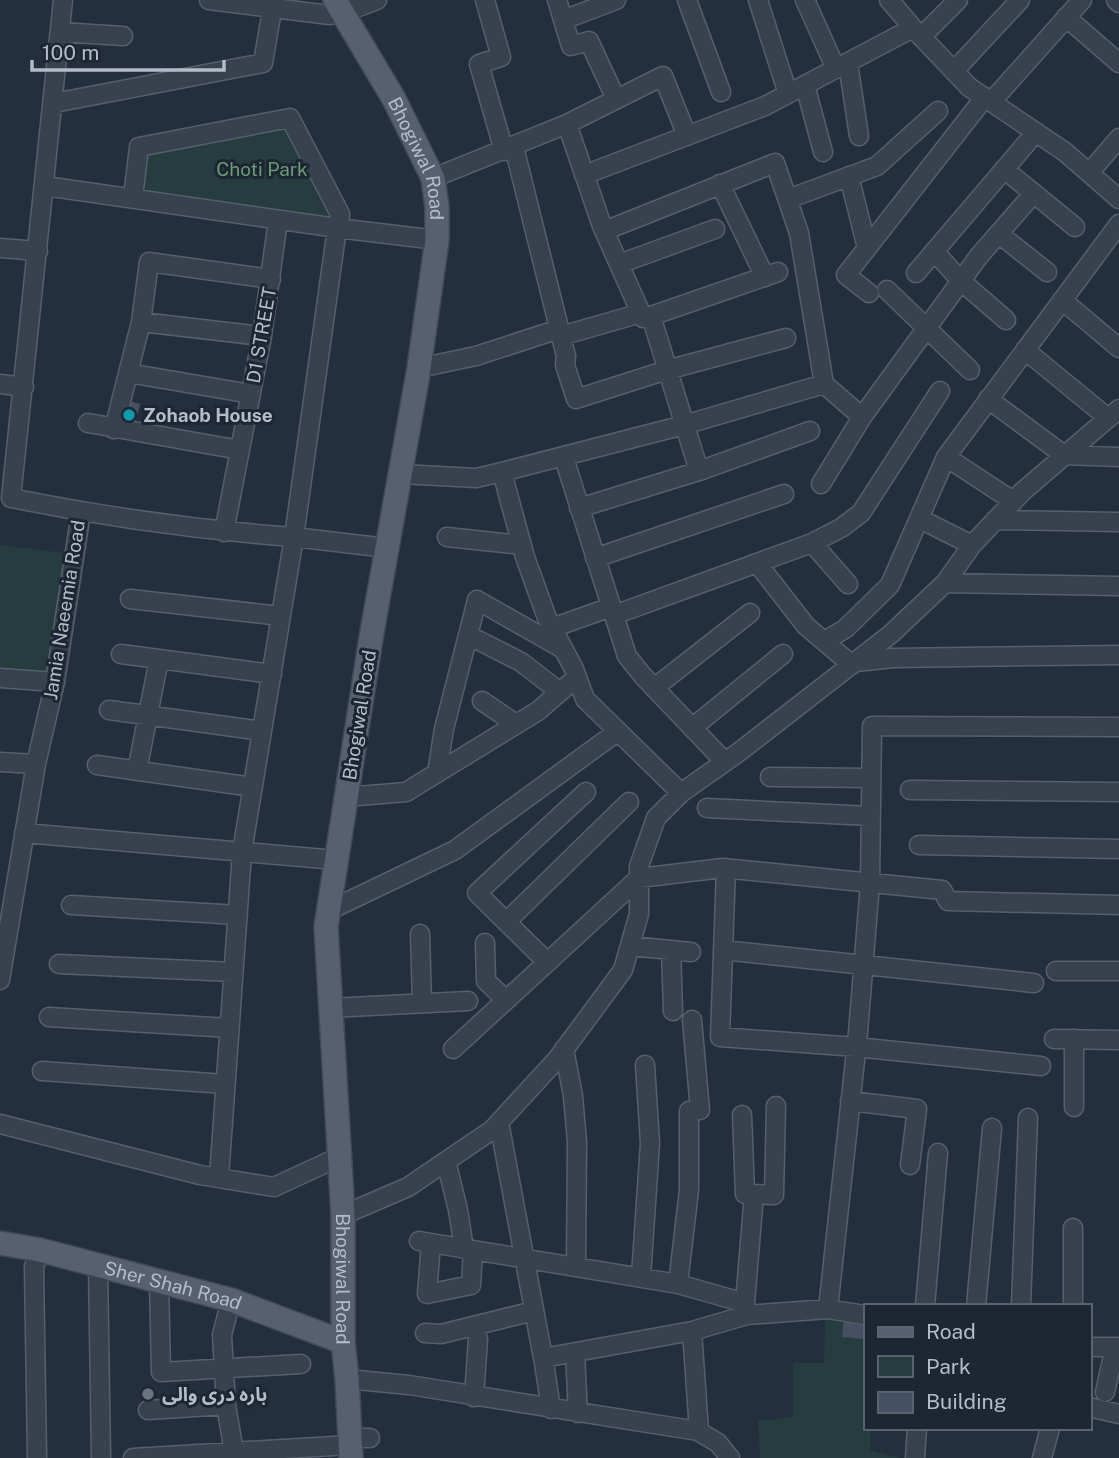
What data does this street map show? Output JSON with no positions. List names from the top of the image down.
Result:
{
  "streets": {
    "main road": ["Bhogiwal Road", "Sher Shah Road"],
    "street": ["D1 STREET", "Jamia Naeemia Road"]
  },
  "crossings": [
    ["Bhogiwal Road", "Sher Shah Road"]
  ],
  "parks": ["Choti Park"],
  "places": ["Zohaob House", "بارہ دری والی"],
  "legend": ["Road", "Park", "Building"],
  "scale_bar": "100 m"
}
